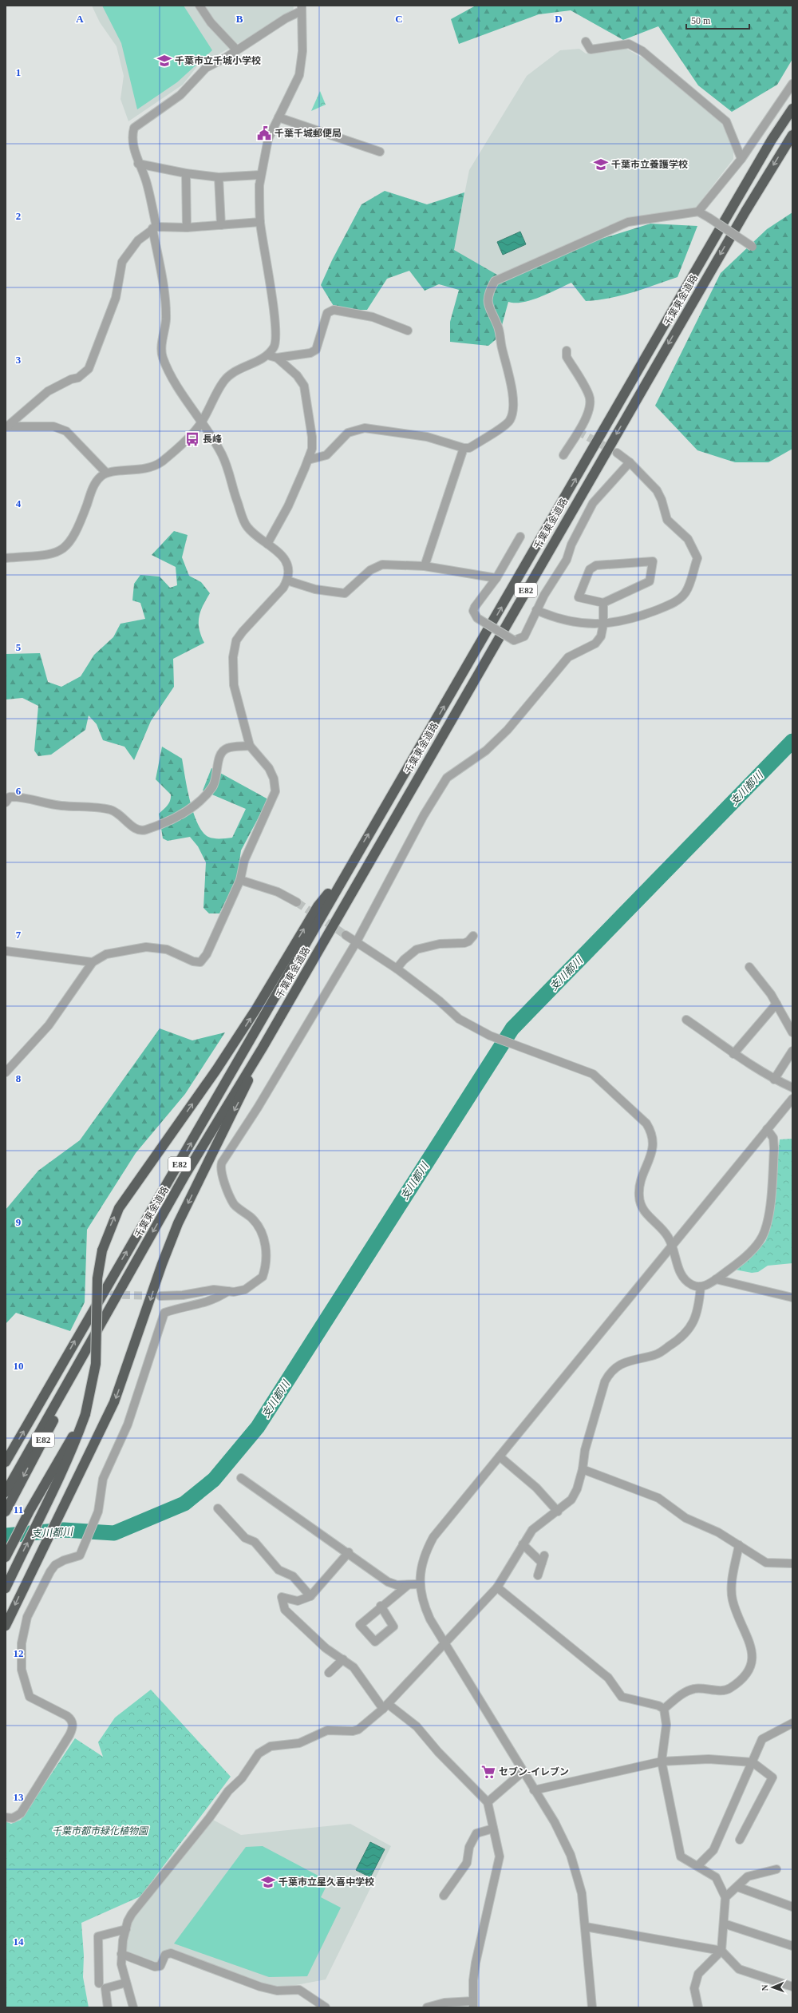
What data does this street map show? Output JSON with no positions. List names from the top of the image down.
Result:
{
  "streets": {
    "highway": ["千葉東金道路", "E82"]
  },
  "crossings": [
    ["千葉東金道路", "E82"]
  ],
  "water": ["支川都川"],
  "parks": ["千葉市都市緑化植物園"],
  "places": {
    "school or university": ["千葉市立千城小学校", "千葉市立養護学校", "千葉市立星久喜中学校"],
    "public building": ["千葉千城郵便局"],
    "bus stop": ["長峰"],
    "supermarket": ["セブン-イレブン"]
  },
  "scale_bar": "50 m",
  "north": "left",
  "grid": {
    "columns": [
      "A",
      "B",
      "C",
      "D"
    ],
    "rows": [
      "1",
      "2",
      "3",
      "4",
      "5",
      "6",
      "7",
      "8",
      "9",
      "10",
      "11",
      "12",
      "13",
      "14"
    ]
  }
}
